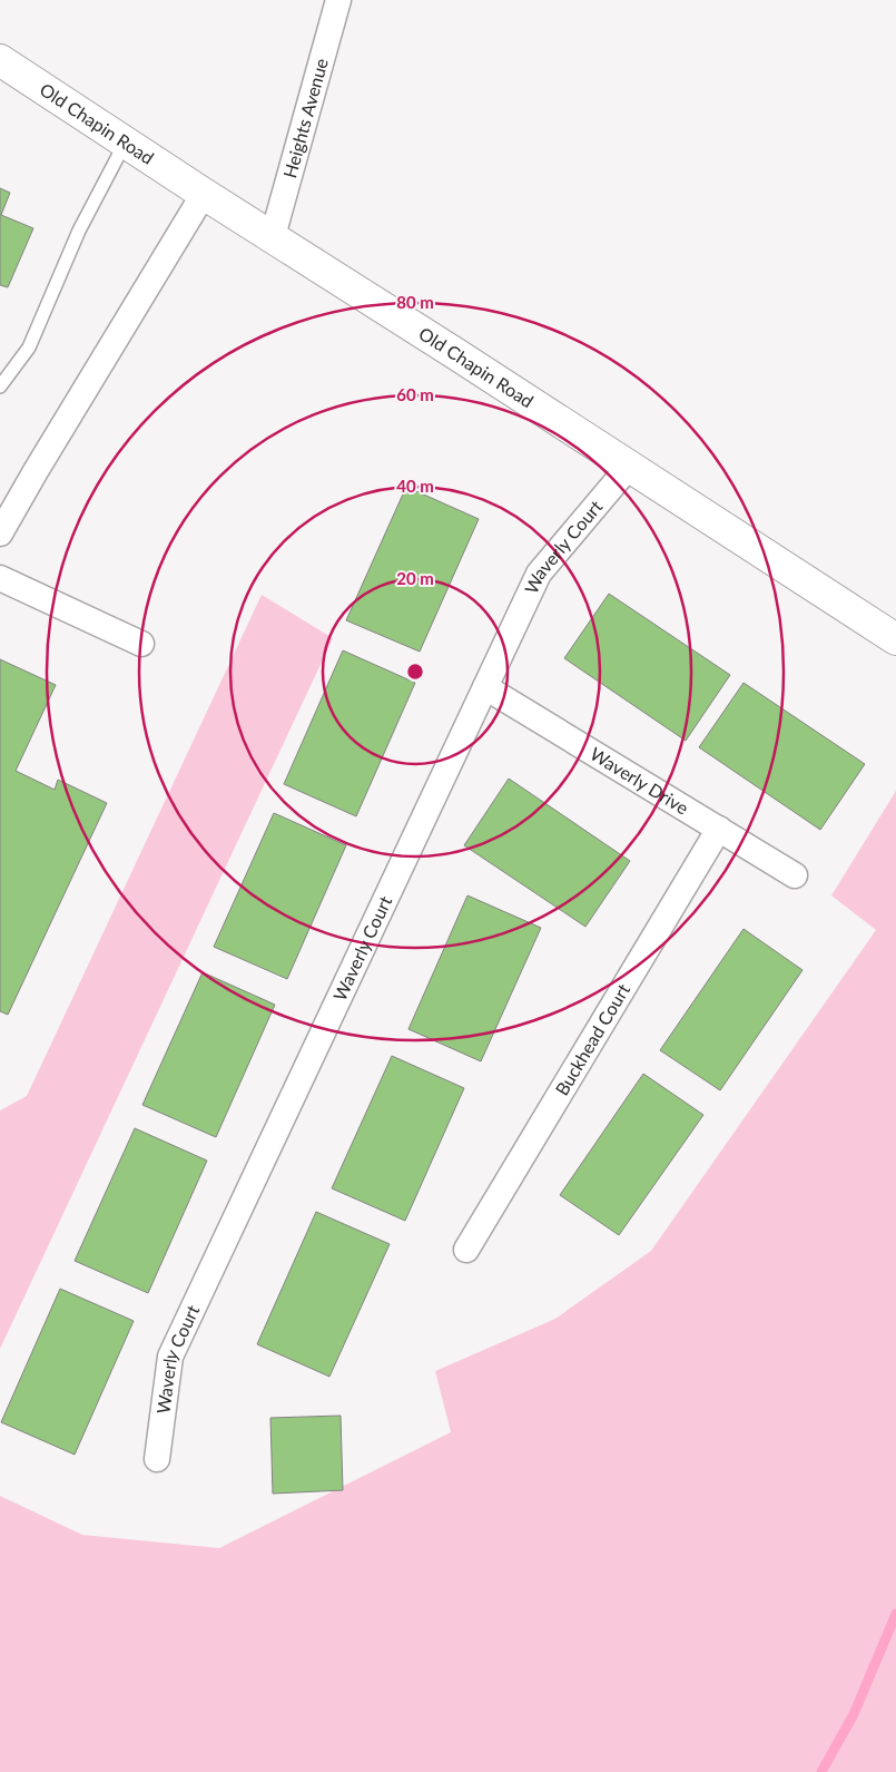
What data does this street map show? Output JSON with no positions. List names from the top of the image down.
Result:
{
  "streets": {
    "street": [
      "Heights Avenue",
      "Old Chapin Road",
      "Waverly Court",
      "Waverly Drive",
      "Buckhead Court"
    ]
  },
  "crossings": [
    ["Heights Avenue", "Old Chapin Road"],
    ["Old Chapin Road", "Waverly Court"],
    ["Waverly Court", "Waverly Drive"],
    ["Waverly Drive", "Buckhead Court"]
  ],
  "rings": [
    "80 m",
    "60 m",
    "40 m",
    "20 m"
  ]
}
